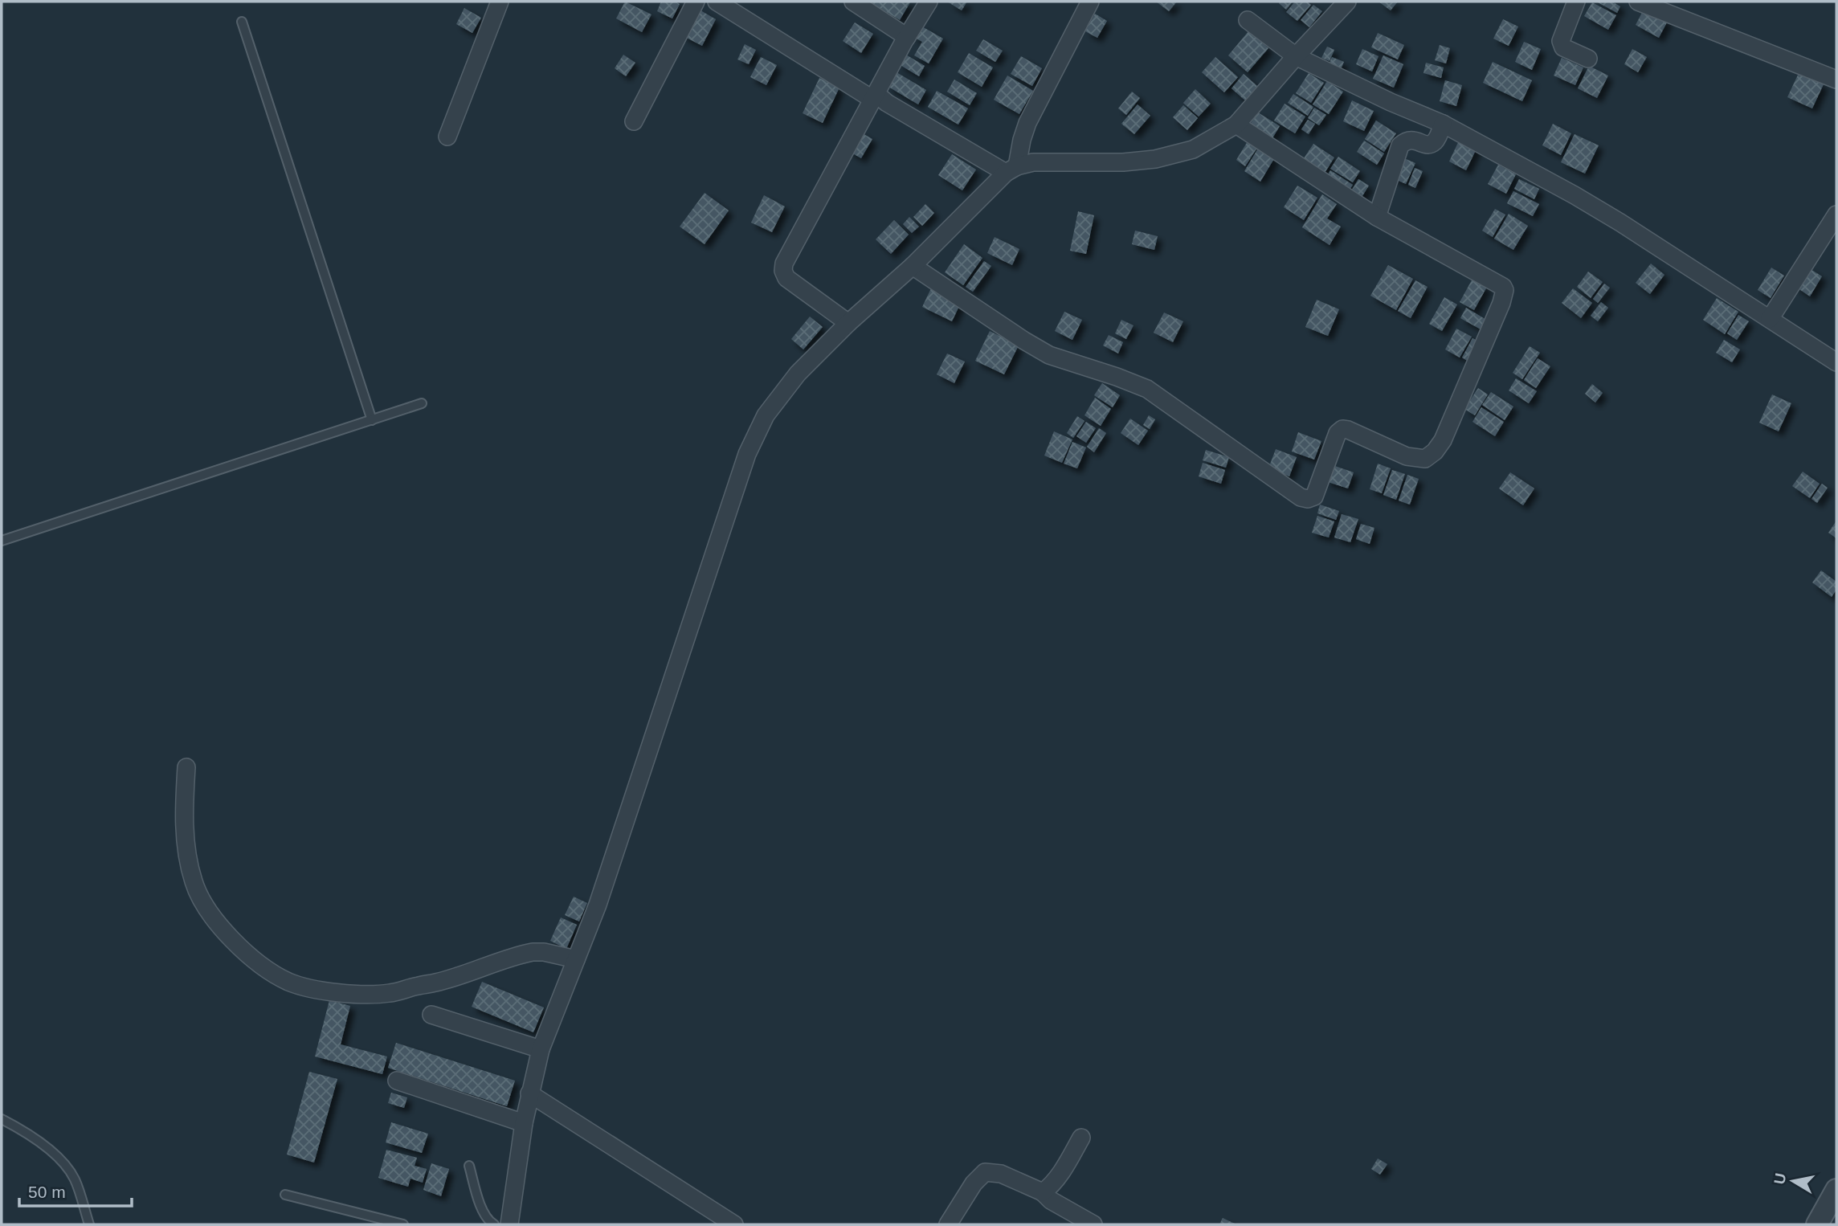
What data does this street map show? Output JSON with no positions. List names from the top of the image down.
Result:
{
  "scale_bar": "50 m",
  "north": "left"
}
